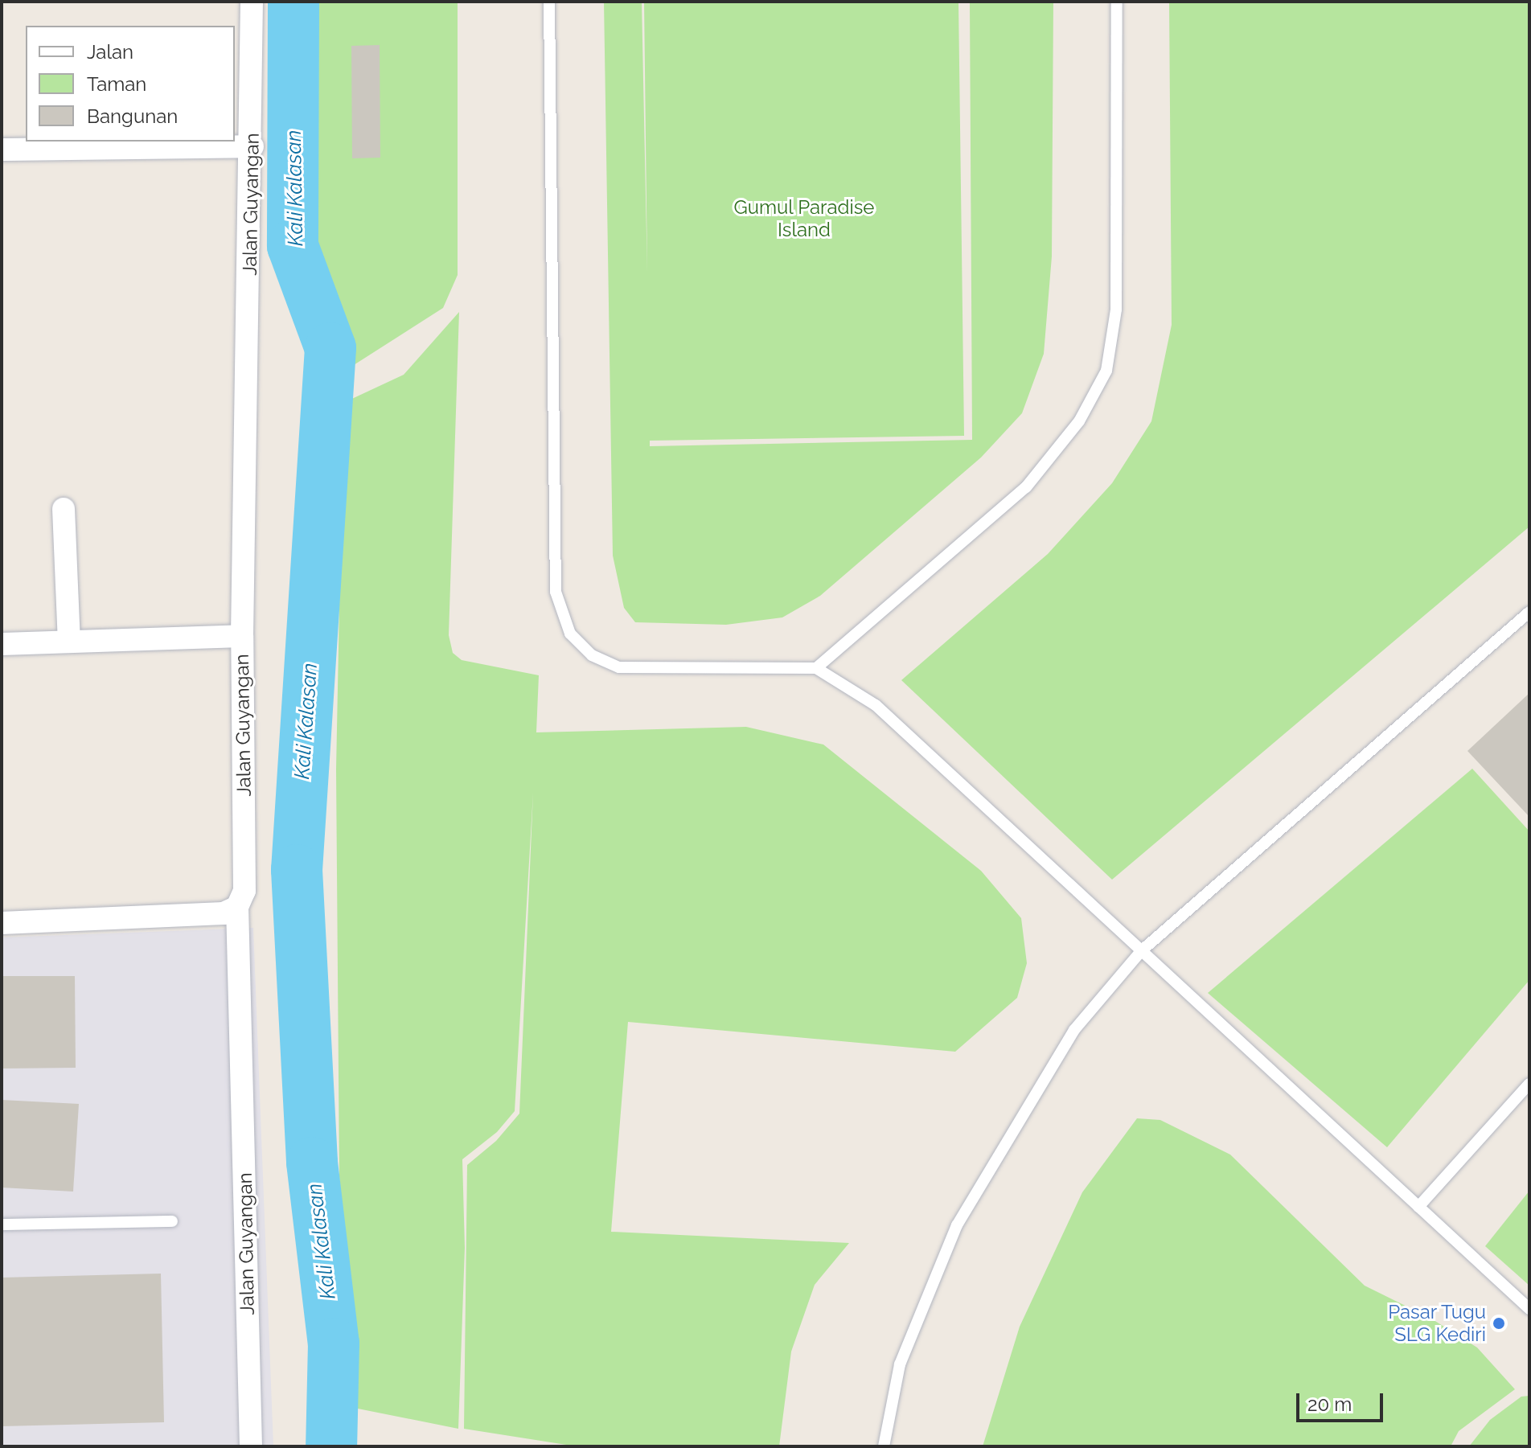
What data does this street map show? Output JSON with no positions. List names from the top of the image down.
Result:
{
  "streets": {
    "street": ["Jalan Guyangan"]
  },
  "water": ["Kali Kalasan"],
  "parks": ["Gumul Paradise Island"],
  "places": ["Pasar Tugu SLG Kediri"],
  "legend": ["Jalan", "Taman", "Bangunan"],
  "scale_bar": "20 m"
}
